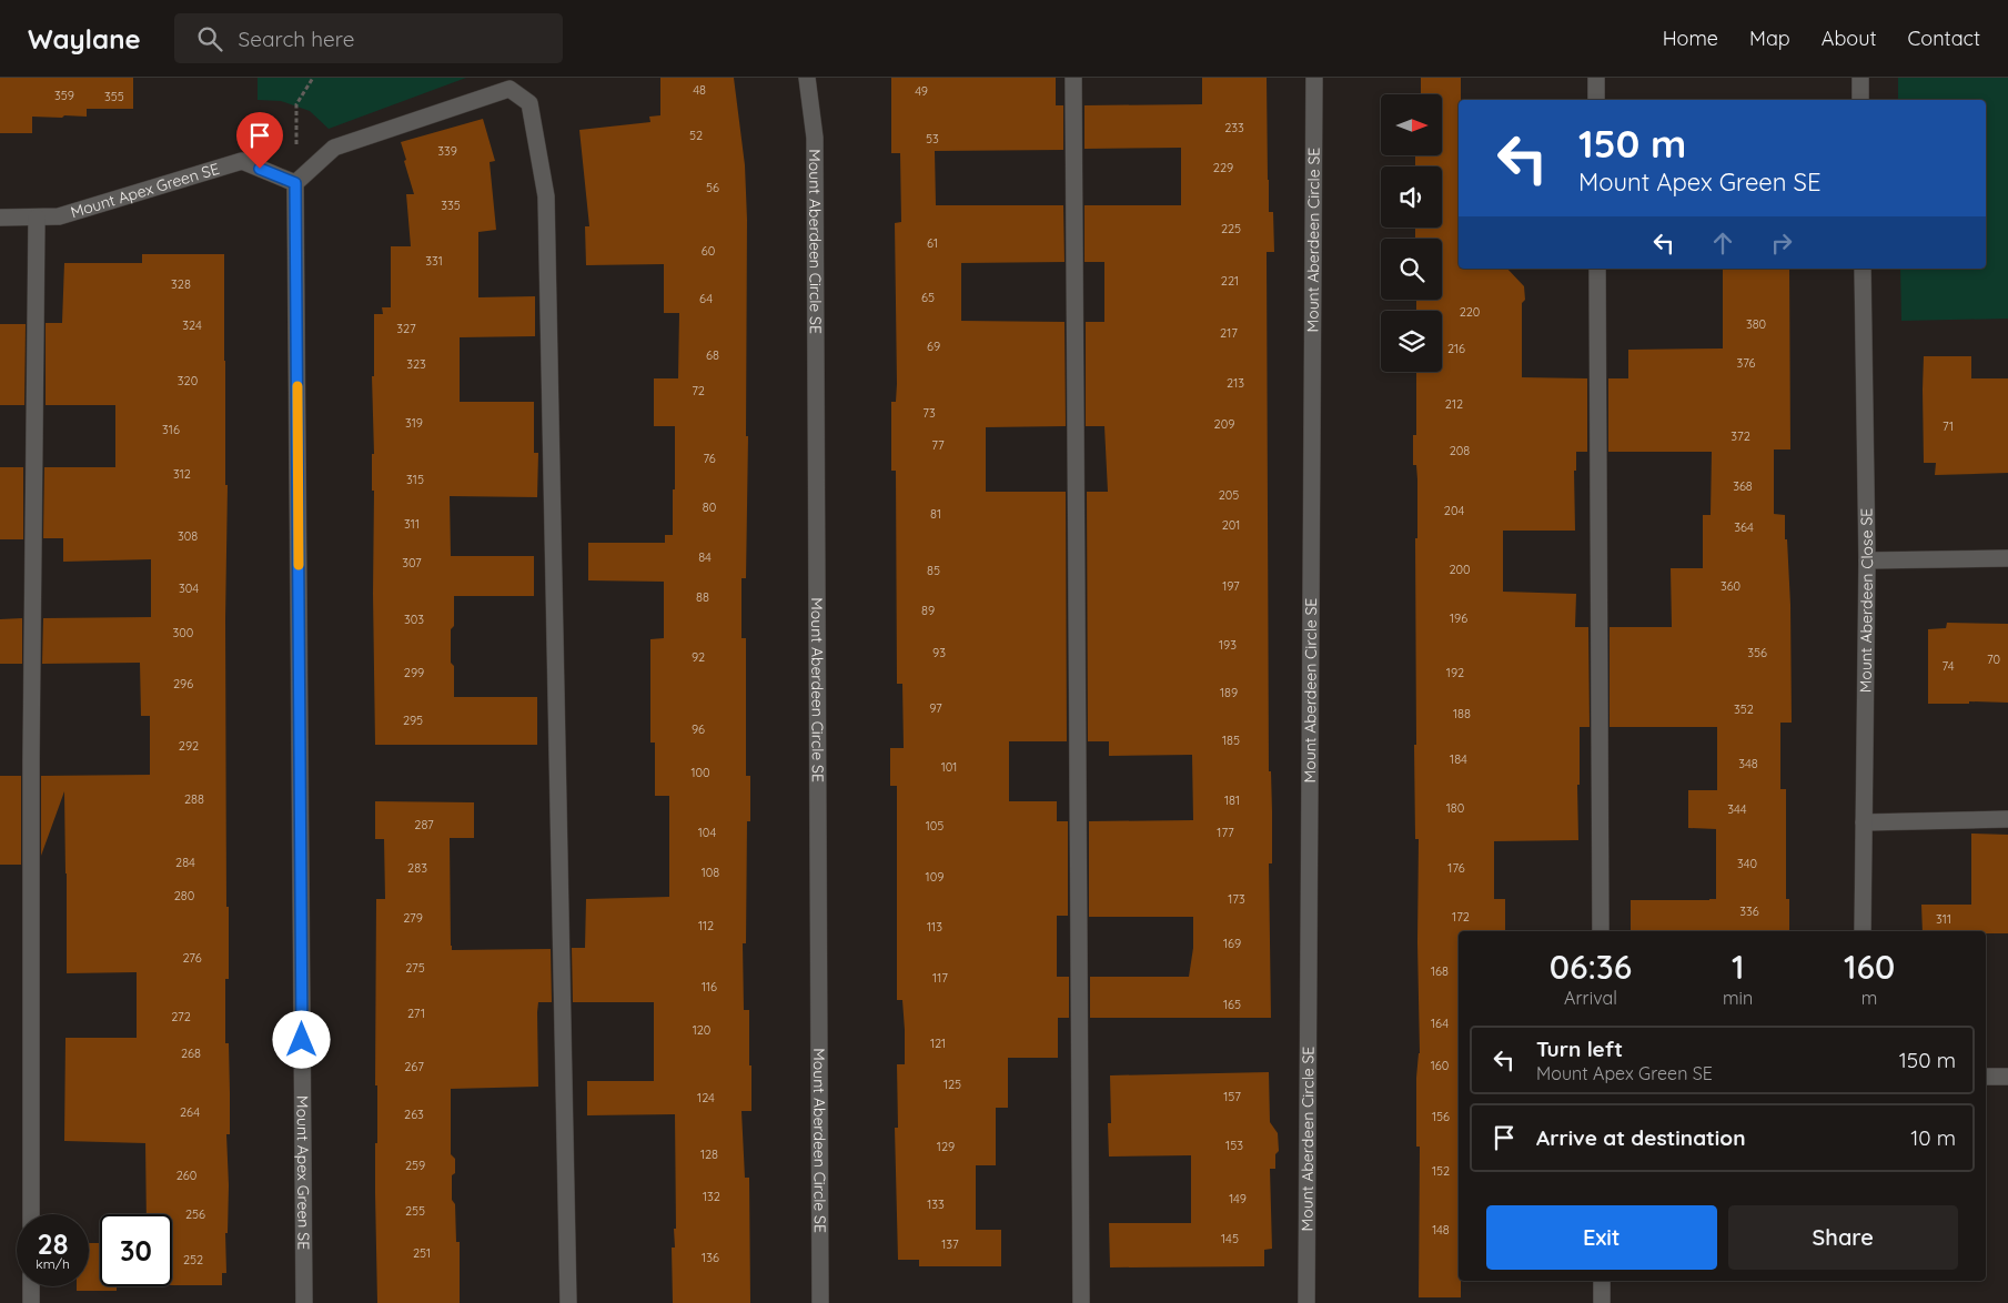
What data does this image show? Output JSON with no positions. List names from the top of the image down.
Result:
{
  "streets": {
    "street": ["Mount Apex Green SE", "Mount Aberdeen Circle SE", "Mount Aberdeen Close SE"]
  },
  "house_numbers": [
    "48",
    "49",
    "359",
    "355",
    "233",
    "52",
    "53",
    "339",
    "229",
    "56",
    "335",
    "225",
    "61",
    "60",
    "331",
    "221",
    "328",
    "65",
    "64",
    "220",
    "380",
    "324",
    "327",
    "217",
    "69",
    "216",
    "68",
    "376",
    "323",
    "320",
    "213",
    "72",
    "212",
    "73",
    "319",
    "209",
    "71",
    "316",
    "372",
    "77",
    "208",
    "76",
    "312",
    "315",
    "368",
    "205",
    "80",
    "204",
    "81",
    "311",
    "201",
    "364",
    "308",
    "84",
    "307",
    "200",
    "85",
    "197",
    "360",
    "304",
    "88",
    "89",
    "196",
    "303",
    "300",
    "193",
    "93",
    "356",
    "92",
    "70",
    "74",
    "299",
    "192",
    "296",
    "189",
    "97",
    "352",
    "188",
    "295",
    "96",
    "185",
    "292",
    "184",
    "348",
    "101",
    "100",
    "288",
    "181",
    "180",
    "344",
    "287",
    "105",
    "104",
    "177",
    "284",
    "340",
    "283",
    "176",
    "108",
    "109",
    "280",
    "173",
    "336",
    "172",
    "279",
    "311",
    "112",
    "113",
    "169",
    "276",
    "275",
    "168",
    "117",
    "116",
    "165",
    "271",
    "272",
    "164",
    "120",
    "121",
    "268",
    "160",
    "267",
    "125",
    "157",
    "124",
    "264",
    "263",
    "156",
    "153",
    "129",
    "128",
    "259",
    "152",
    "260",
    "132",
    "149",
    "133",
    "255",
    "256",
    "148",
    "145",
    "137",
    "251",
    "136",
    "252"
  ],
  "north": "right",
  "page": {
    "header": "Waylane",
    "search": "Search here",
    "nav": [
      "Home",
      "Map",
      "About",
      "Contact"
    ],
    "turn": ["150 m", "Mount Apex Green SE"],
    "eta": [
      "06:36",
      "Arrival",
      "1",
      "min",
      "160",
      "m"
    ],
    "list": [
      {
        "name": "Turn left",
        "note": "Mount Apex Green SE",
        "value": "150 m"
      },
      {
        "name": "Arrive at destination",
        "value": "10 m"
      }
    ],
    "buttons": ["Exit", "Share"],
    "speed": "28 km/h",
    "limit": "30"
  }
}
